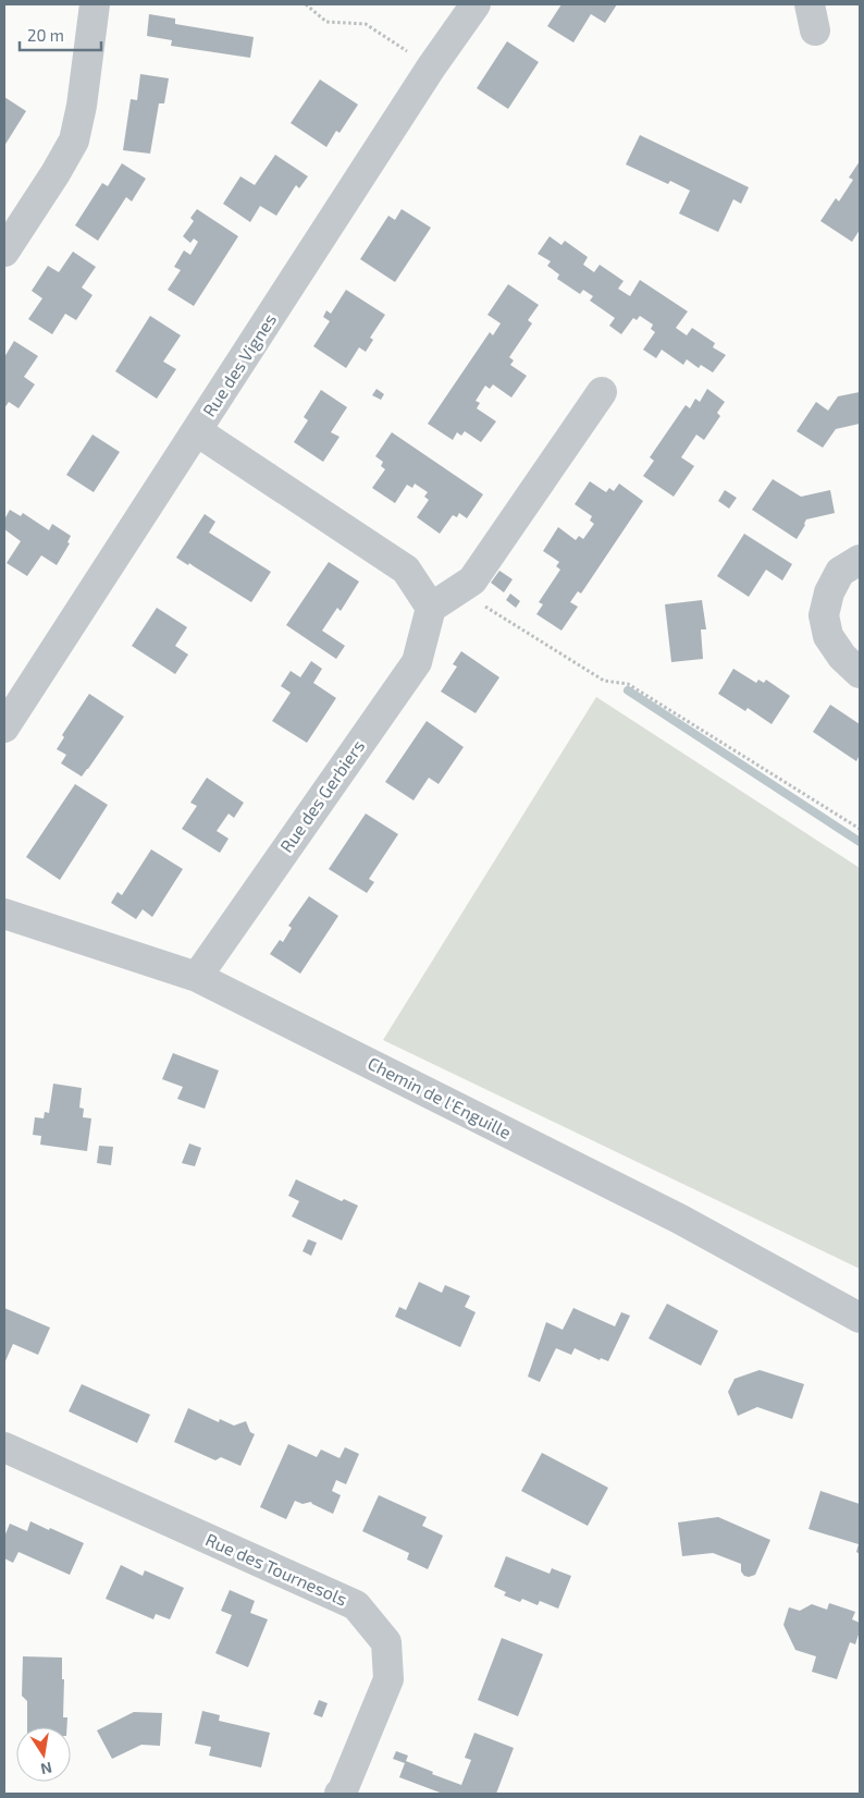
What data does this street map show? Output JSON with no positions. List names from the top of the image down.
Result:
{
  "streets": {
    "street": [
      "Rue des Vignes",
      "Rue des Gerbiers",
      "Chemin de l'Enguille",
      "Rue des Tournesols"
    ]
  },
  "crossings": [
    ["Rue des Gerbiers", "Chemin de l'Enguille"]
  ],
  "scale_bar": "20 m",
  "north": "bottom"
}
